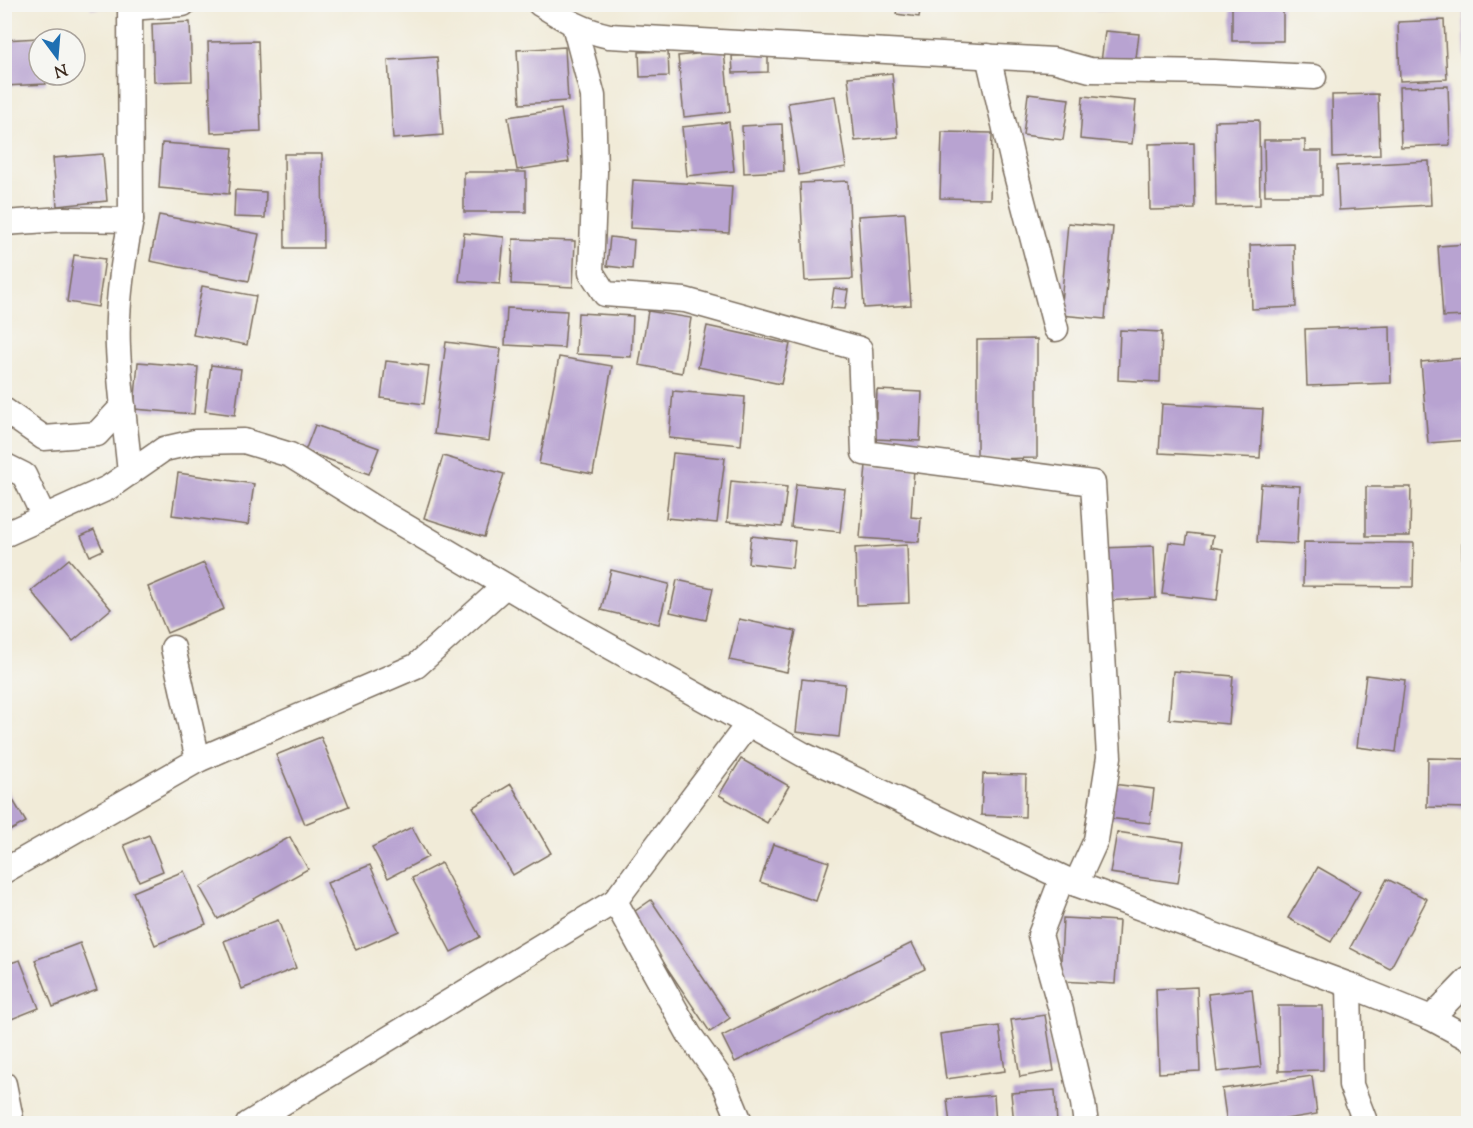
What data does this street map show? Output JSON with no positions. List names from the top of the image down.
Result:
{
  "north": "bottom"
}
